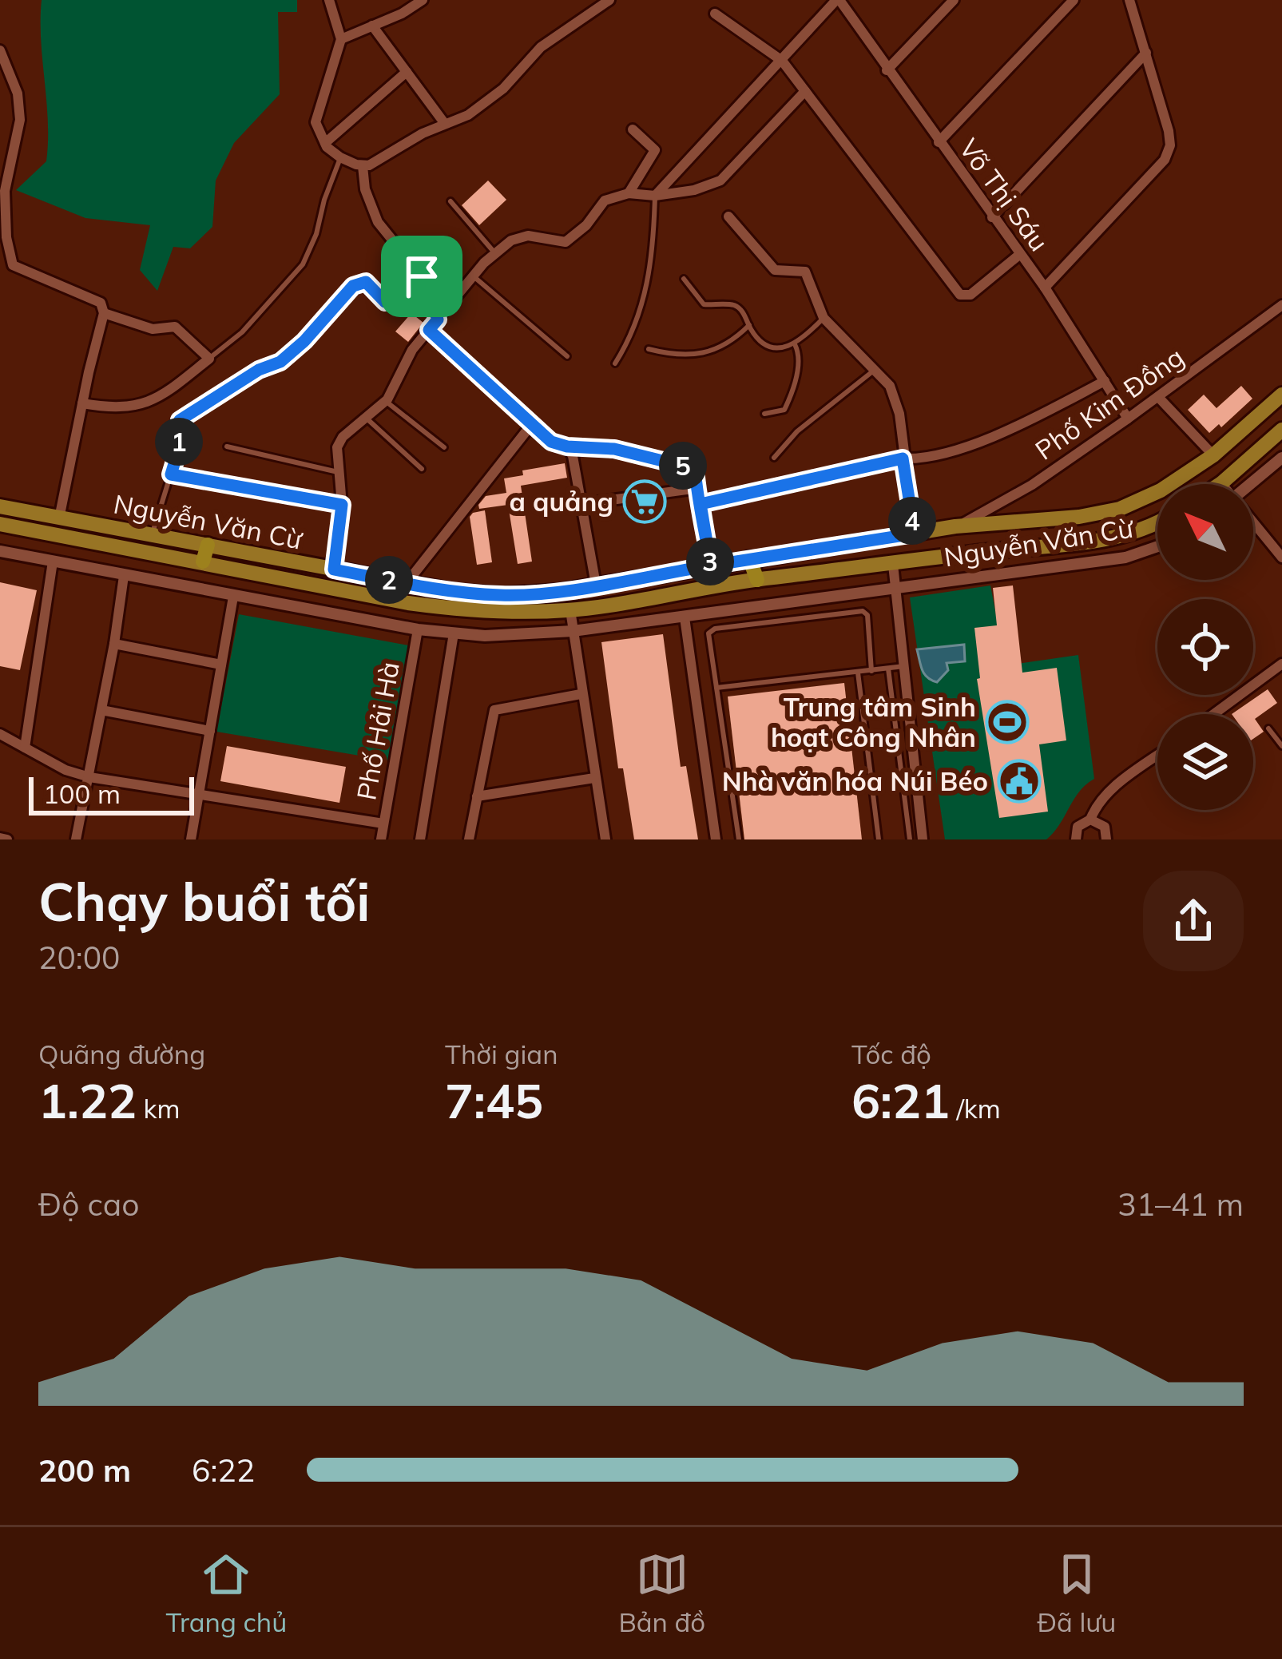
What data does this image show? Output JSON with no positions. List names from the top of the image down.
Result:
{
  "streets": {
    "main road": ["Nguyễn Văn Cừ"],
    "street": ["Võ Thị Sáu", "Phố Kim Đồng", "Phố Hải Hà"]
  },
  "crossings": [
    ["Võ Thị Sáu", "Phố Kim Đồng"],
    ["Phố Kim Đồng", "Nguyễn Văn Cừ"],
    ["Nguyễn Văn Cừ", "Phố Hải Hà"]
  ],
  "places": {
    "supermarket": ["a quảng"],
    "sports": ["Trung tâm Sinh hoạt Công Nhân"],
    "public building": ["Nhà văn hóa Núi Béo"]
  },
  "scale_bar": "100 m",
  "north": "top left",
  "page": {
    "pins": [
      "1",
      "5",
      "4",
      "3",
      "2"
    ],
    "scale": "100 m",
    "heading": ["Chạy buổi tối", "20:00"],
    "stats": [
      ["Quãng đường", "1.22 km"],
      ["Thời gian", "7:45"],
      ["Tốc độ", "6:21 /km"]
    ],
    "chart": ["Độ cao", "31–41 m"],
    "list": [
      {
        "name": "200 m",
        "note": "6:22"
      }
    ],
    "tabs": ["Trang chủ", "Bản đồ", "Đã lưu"]
  }
}
